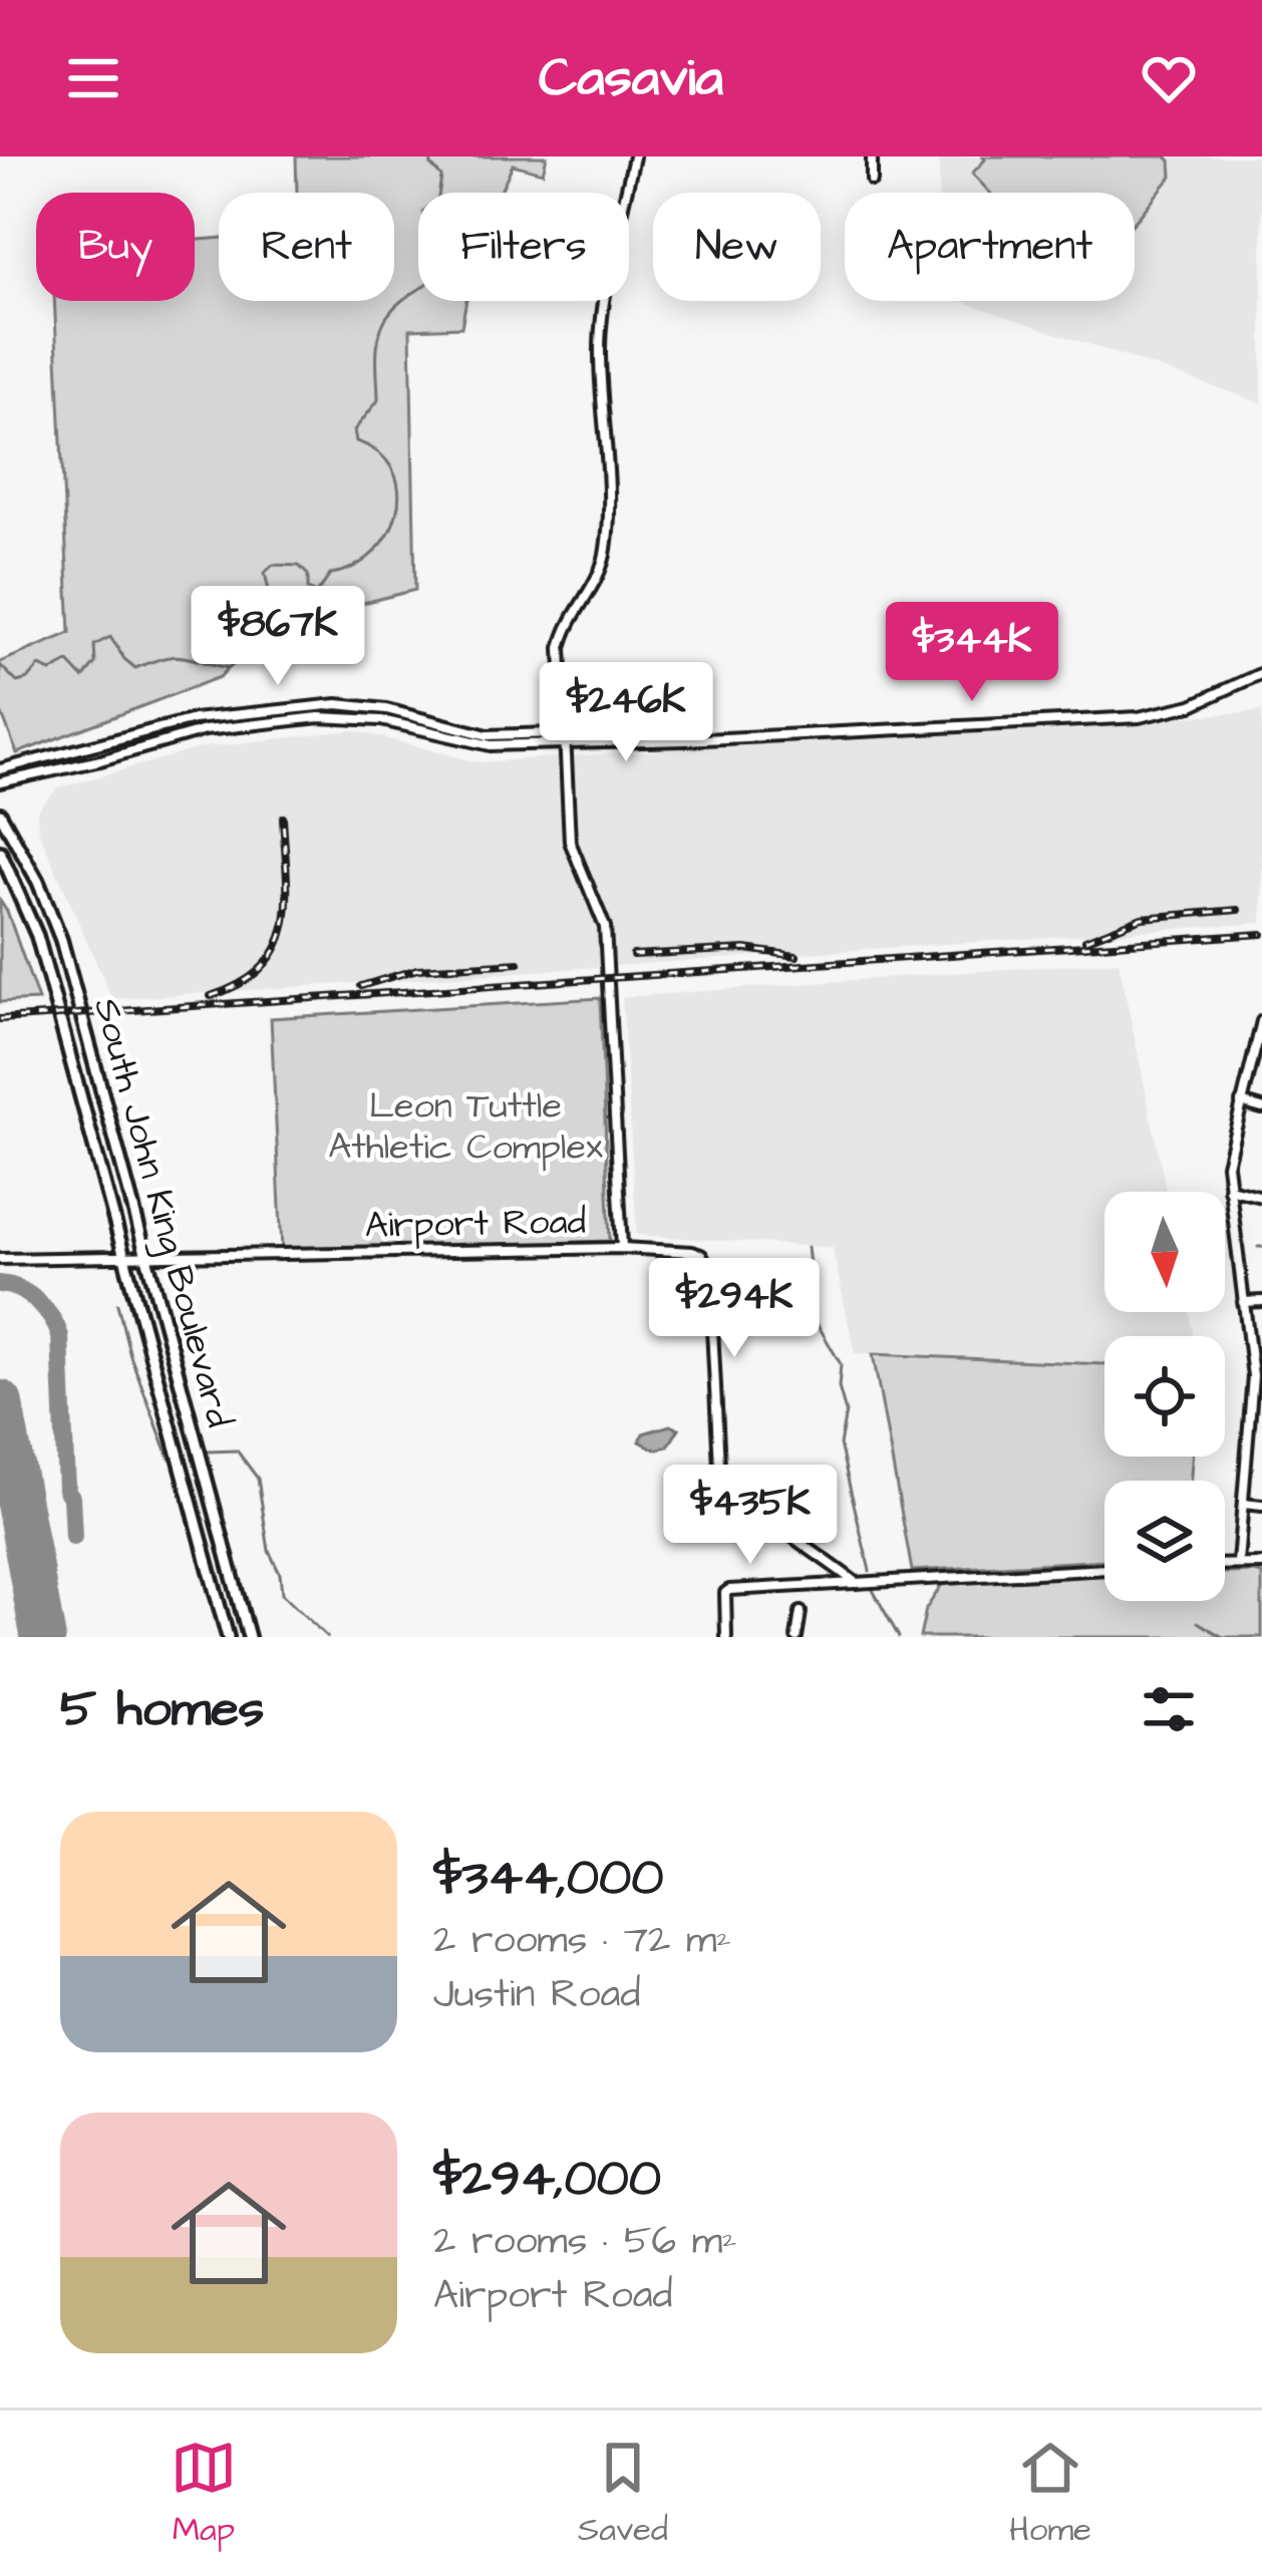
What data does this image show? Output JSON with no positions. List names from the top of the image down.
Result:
{
  "streets": {
    "main road": ["South John King Boulevard"],
    "street": ["Airport Road"]
  },
  "crossings": [
    ["South John King Boulevard", "Airport Road"]
  ],
  "parks": ["Leon Tuttle Athletic Complex"],
  "north": "bottom",
  "page": {
    "header": "Casavia",
    "chip": [
      "Buy",
      "Rent",
      "Filters",
      "New",
      "Apartment"
    ],
    "price": [
      "$867K",
      "$344K",
      "$246K",
      "$294K",
      "$435K"
    ],
    "heading": "5 homes",
    "list": [
      {
        "name": "$344,000",
        "note": "2 rooms · 72 m² · Justin Road"
      },
      {
        "name": "$294,000",
        "note": "2 rooms · 56 m² · Airport Road"
      }
    ],
    "tabs": ["Map", "Saved", "Home"]
  }
}
